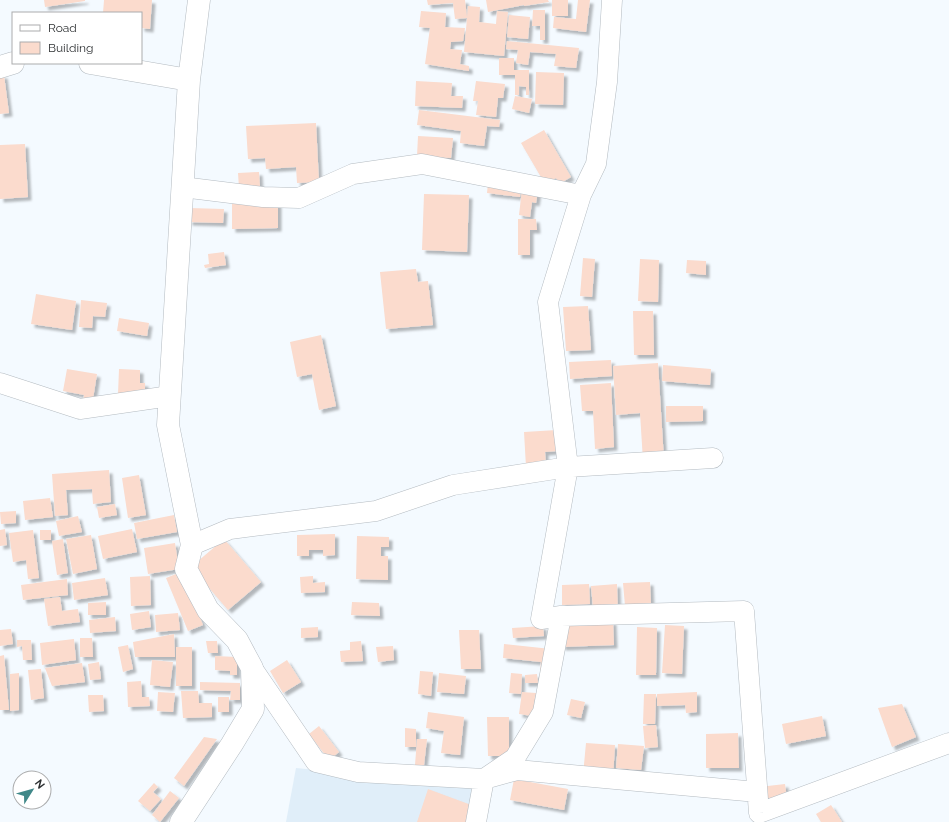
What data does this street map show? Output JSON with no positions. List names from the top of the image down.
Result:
{
  "legend": ["Road", "Building"],
  "north": "top right"
}
